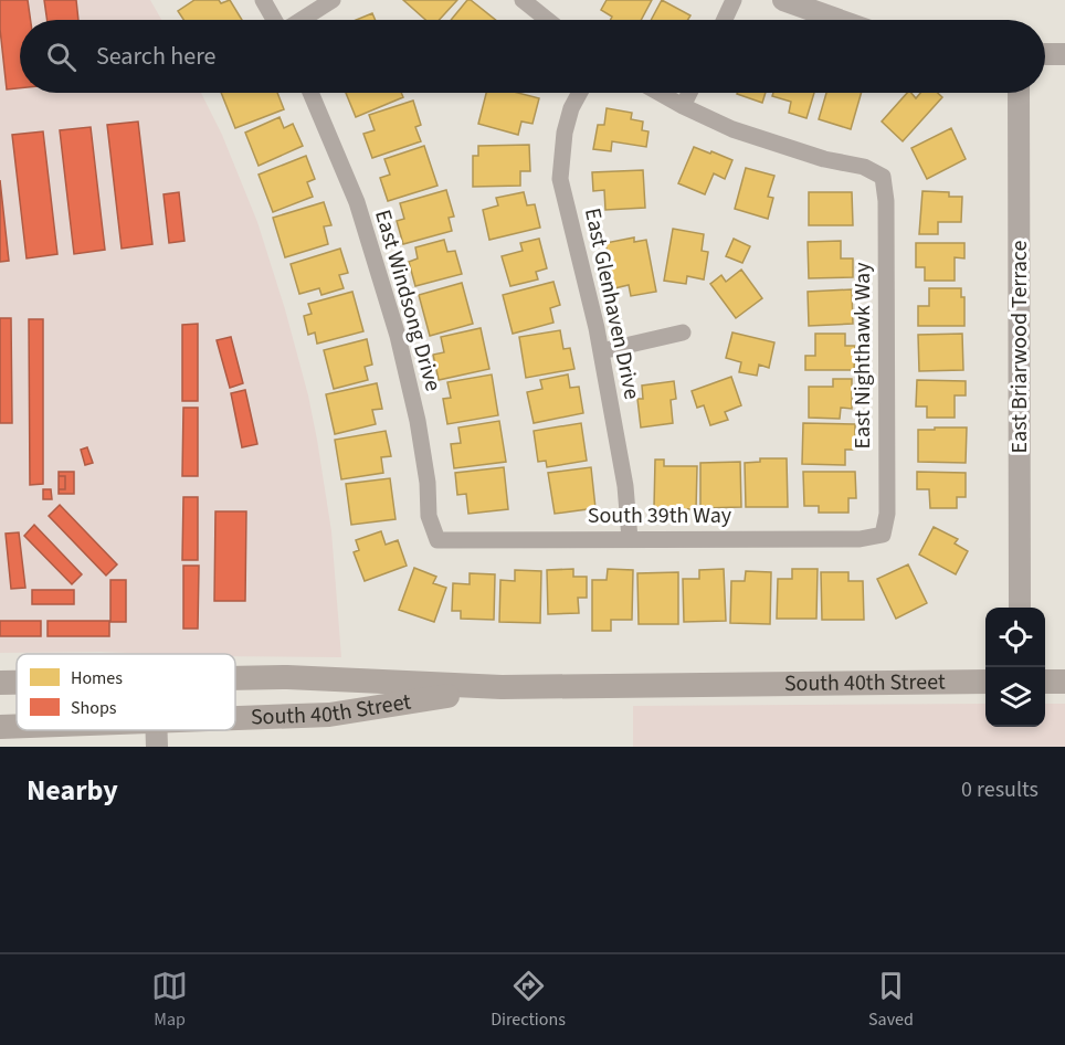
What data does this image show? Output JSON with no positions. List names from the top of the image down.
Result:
{
  "streets": {
    "main road": ["South 40th Street"],
    "street": [
      "East Windsong Drive",
      "East Glenhaven Drive",
      "East Briarwood Terrace",
      "East Nighthawk Way",
      "South 39th Way"
    ]
  },
  "crossings": [
    ["East Windsong Drive", "South 39th Way"],
    ["East Glenhaven Drive", "South 39th Way"],
    ["East Nighthawk Way", "South 39th Way"]
  ],
  "legend": ["Homes", "Shops"],
  "page": {
    "search": "Search here",
    "heading": ["Nearby", "0 results"],
    "nav": ["Map", "Directions", "Saved"]
  }
}
